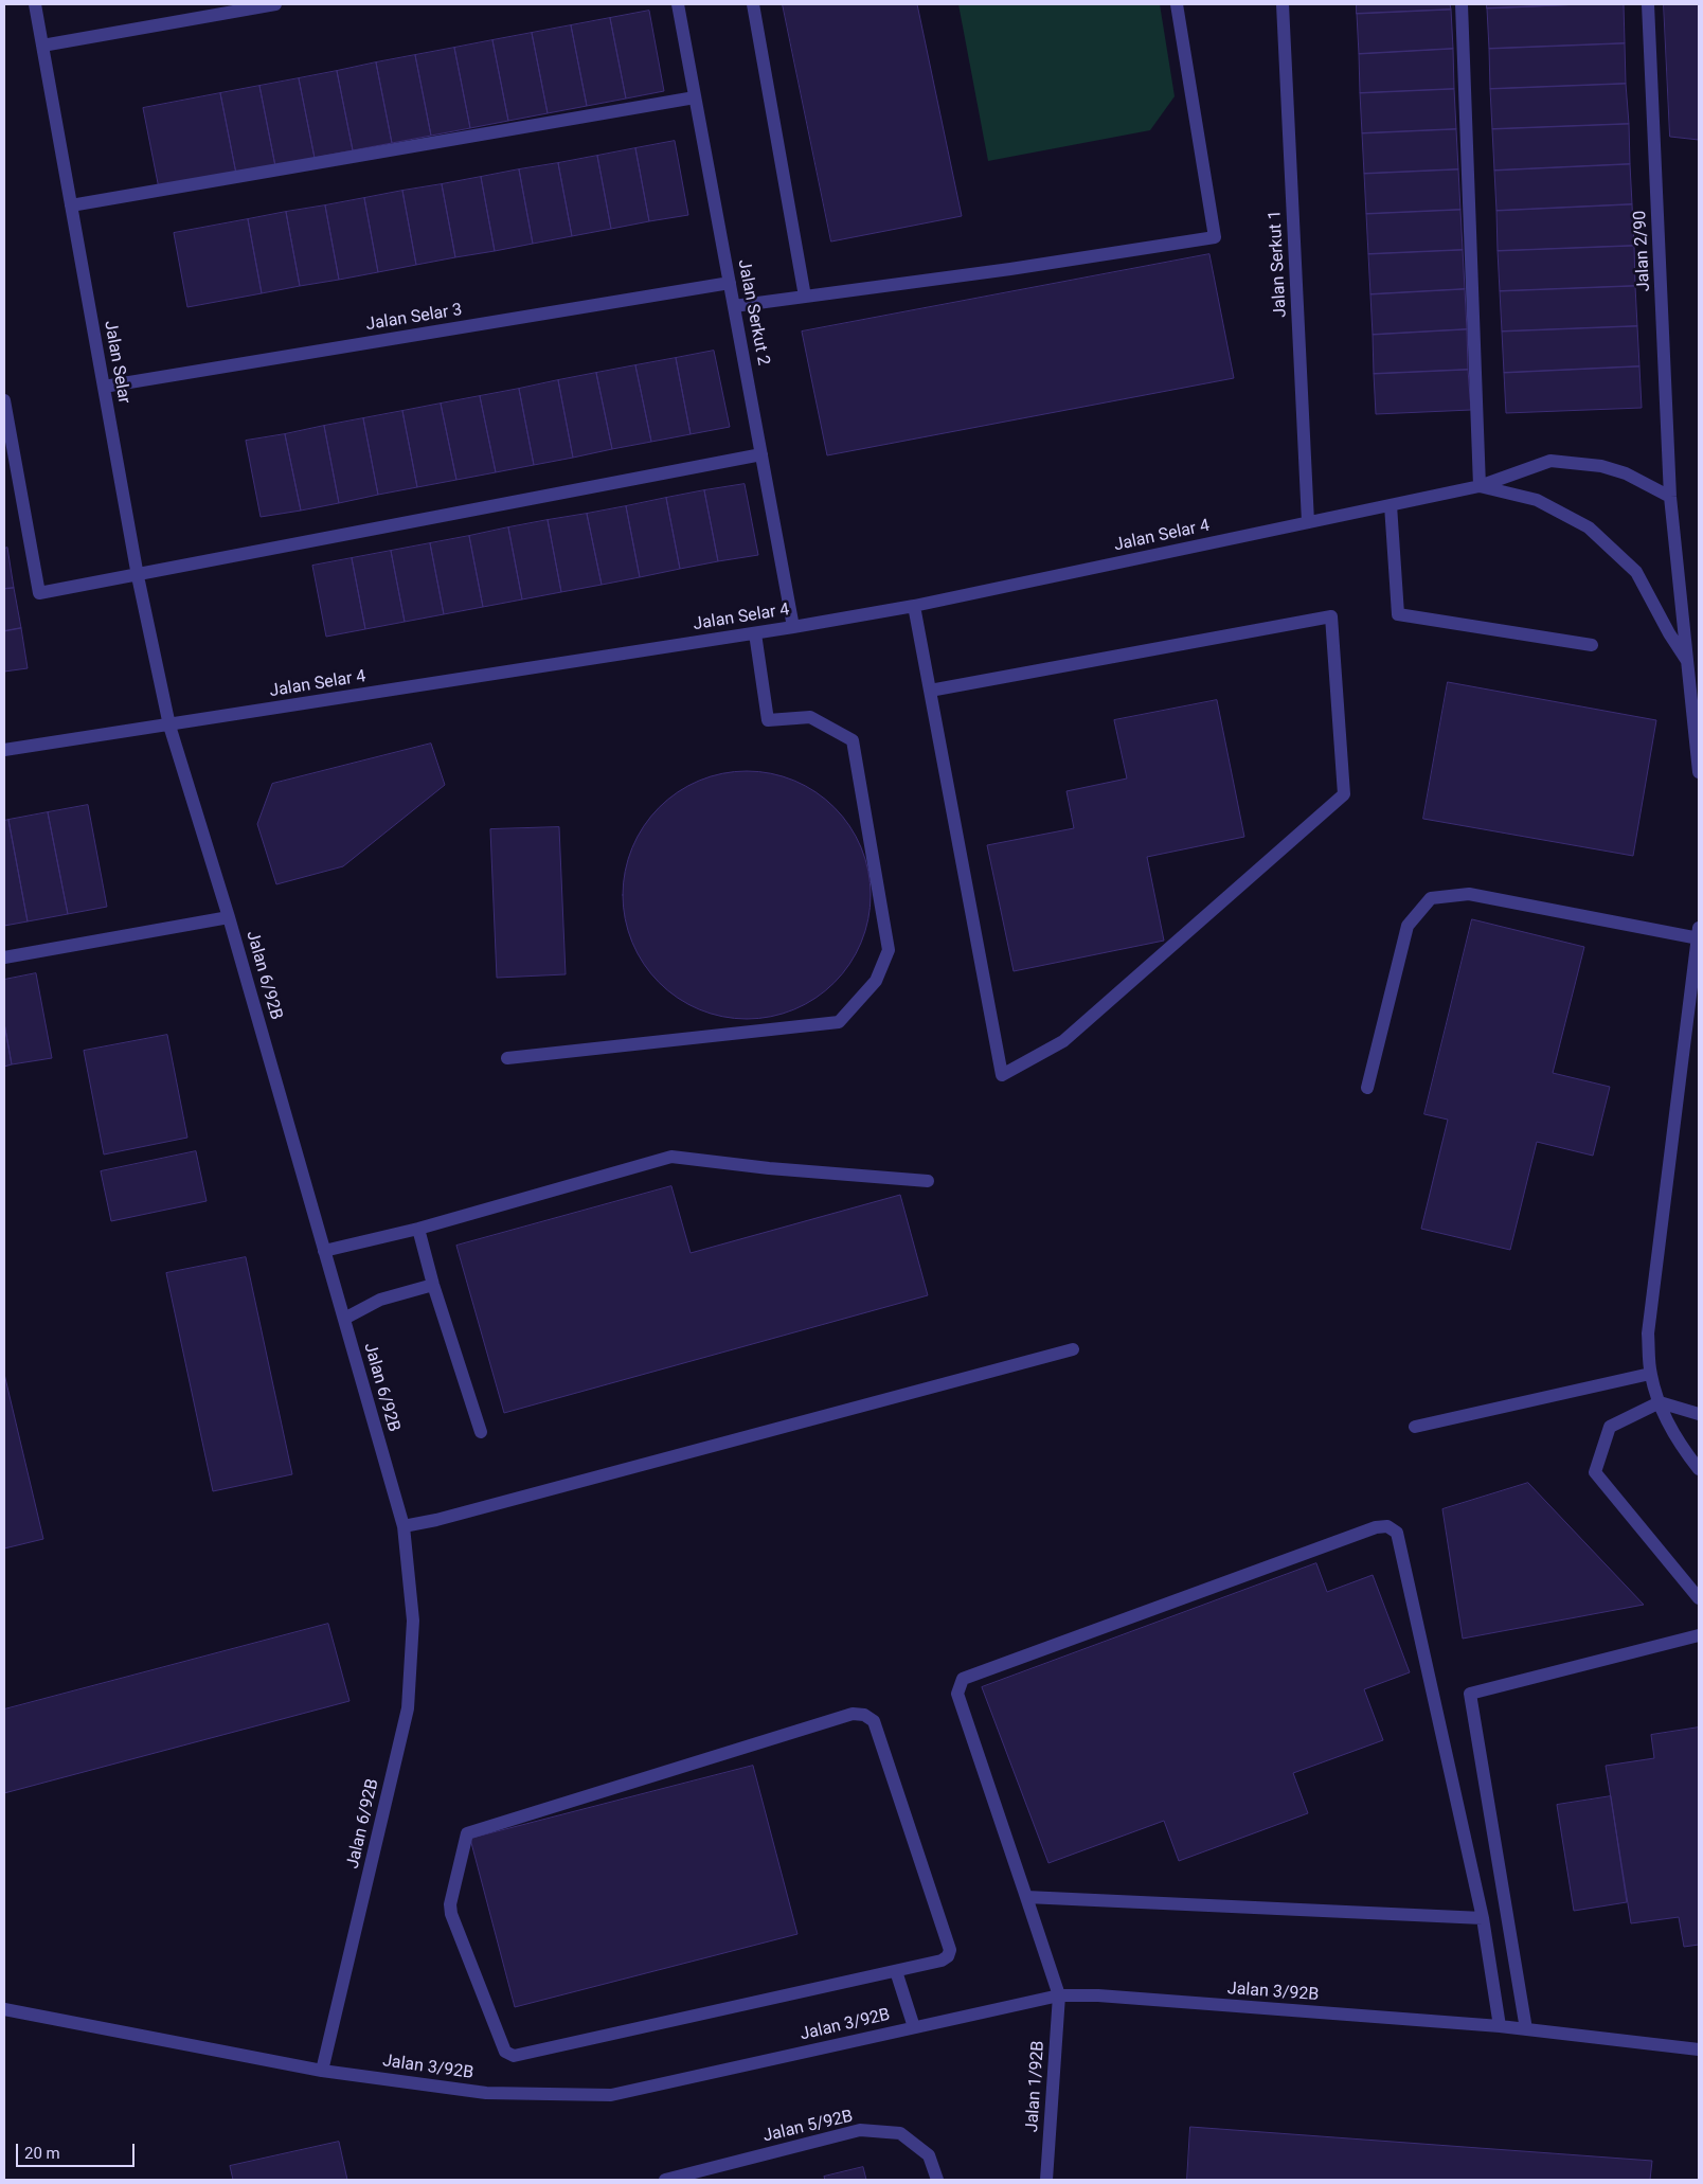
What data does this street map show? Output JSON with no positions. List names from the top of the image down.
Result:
{
  "streets": {
    "street": [
      "Jalan 2/90",
      "Jalan Serkut 1",
      "Jalan Serkut 2",
      "Jalan Selar 3",
      "Jalan Selar",
      "Jalan Selar 4",
      "Jalan 6/92B",
      "Jalan 3/92B",
      "Jalan 1/92B",
      "Jalan 5/92B"
    ]
  },
  "crossings": [
    ["Jalan 2/90", "Jalan Selar 4"],
    ["Jalan Serkut 1", "Jalan Selar 4"],
    ["Jalan Serkut 2", "Jalan Selar 3"],
    ["Jalan Serkut 2", "Jalan Selar 4"],
    ["Jalan Selar 3", "Jalan Selar"],
    ["Jalan Selar", "Jalan Selar 4"],
    ["Jalan Selar", "Jalan 6/92B"],
    ["Jalan Selar 4", "Jalan 6/92B"],
    ["Jalan 6/92B", "Jalan 3/92B"],
    ["Jalan 3/92B", "Jalan 1/92B"]
  ],
  "scale_bar": "20 m"
}
